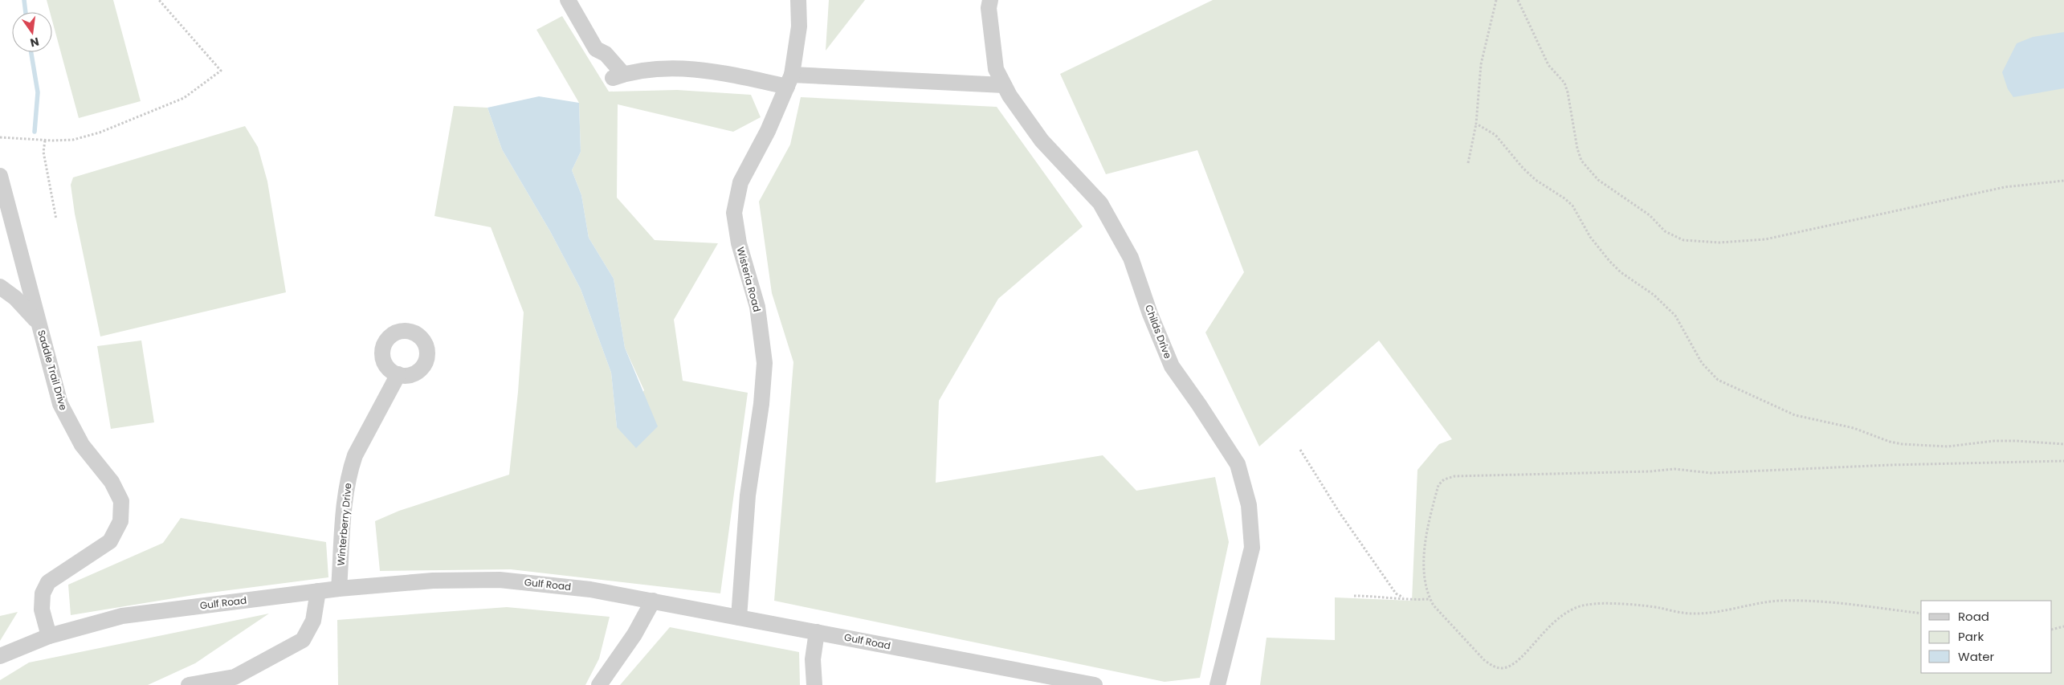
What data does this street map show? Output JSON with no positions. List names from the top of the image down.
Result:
{
  "streets": {
    "street": [
      "Wisteria Road",
      "Childs Drive",
      "Saddle Trail Drive",
      "Winterberry Drive",
      "Gulf Road"
    ]
  },
  "crossings": [
    ["Wisteria Road", "Gulf Road"],
    ["Saddle Trail Drive", "Gulf Road"],
    ["Winterberry Drive", "Gulf Road"]
  ],
  "legend": ["Road", "Park", "Water"],
  "north": "bottom"
}
